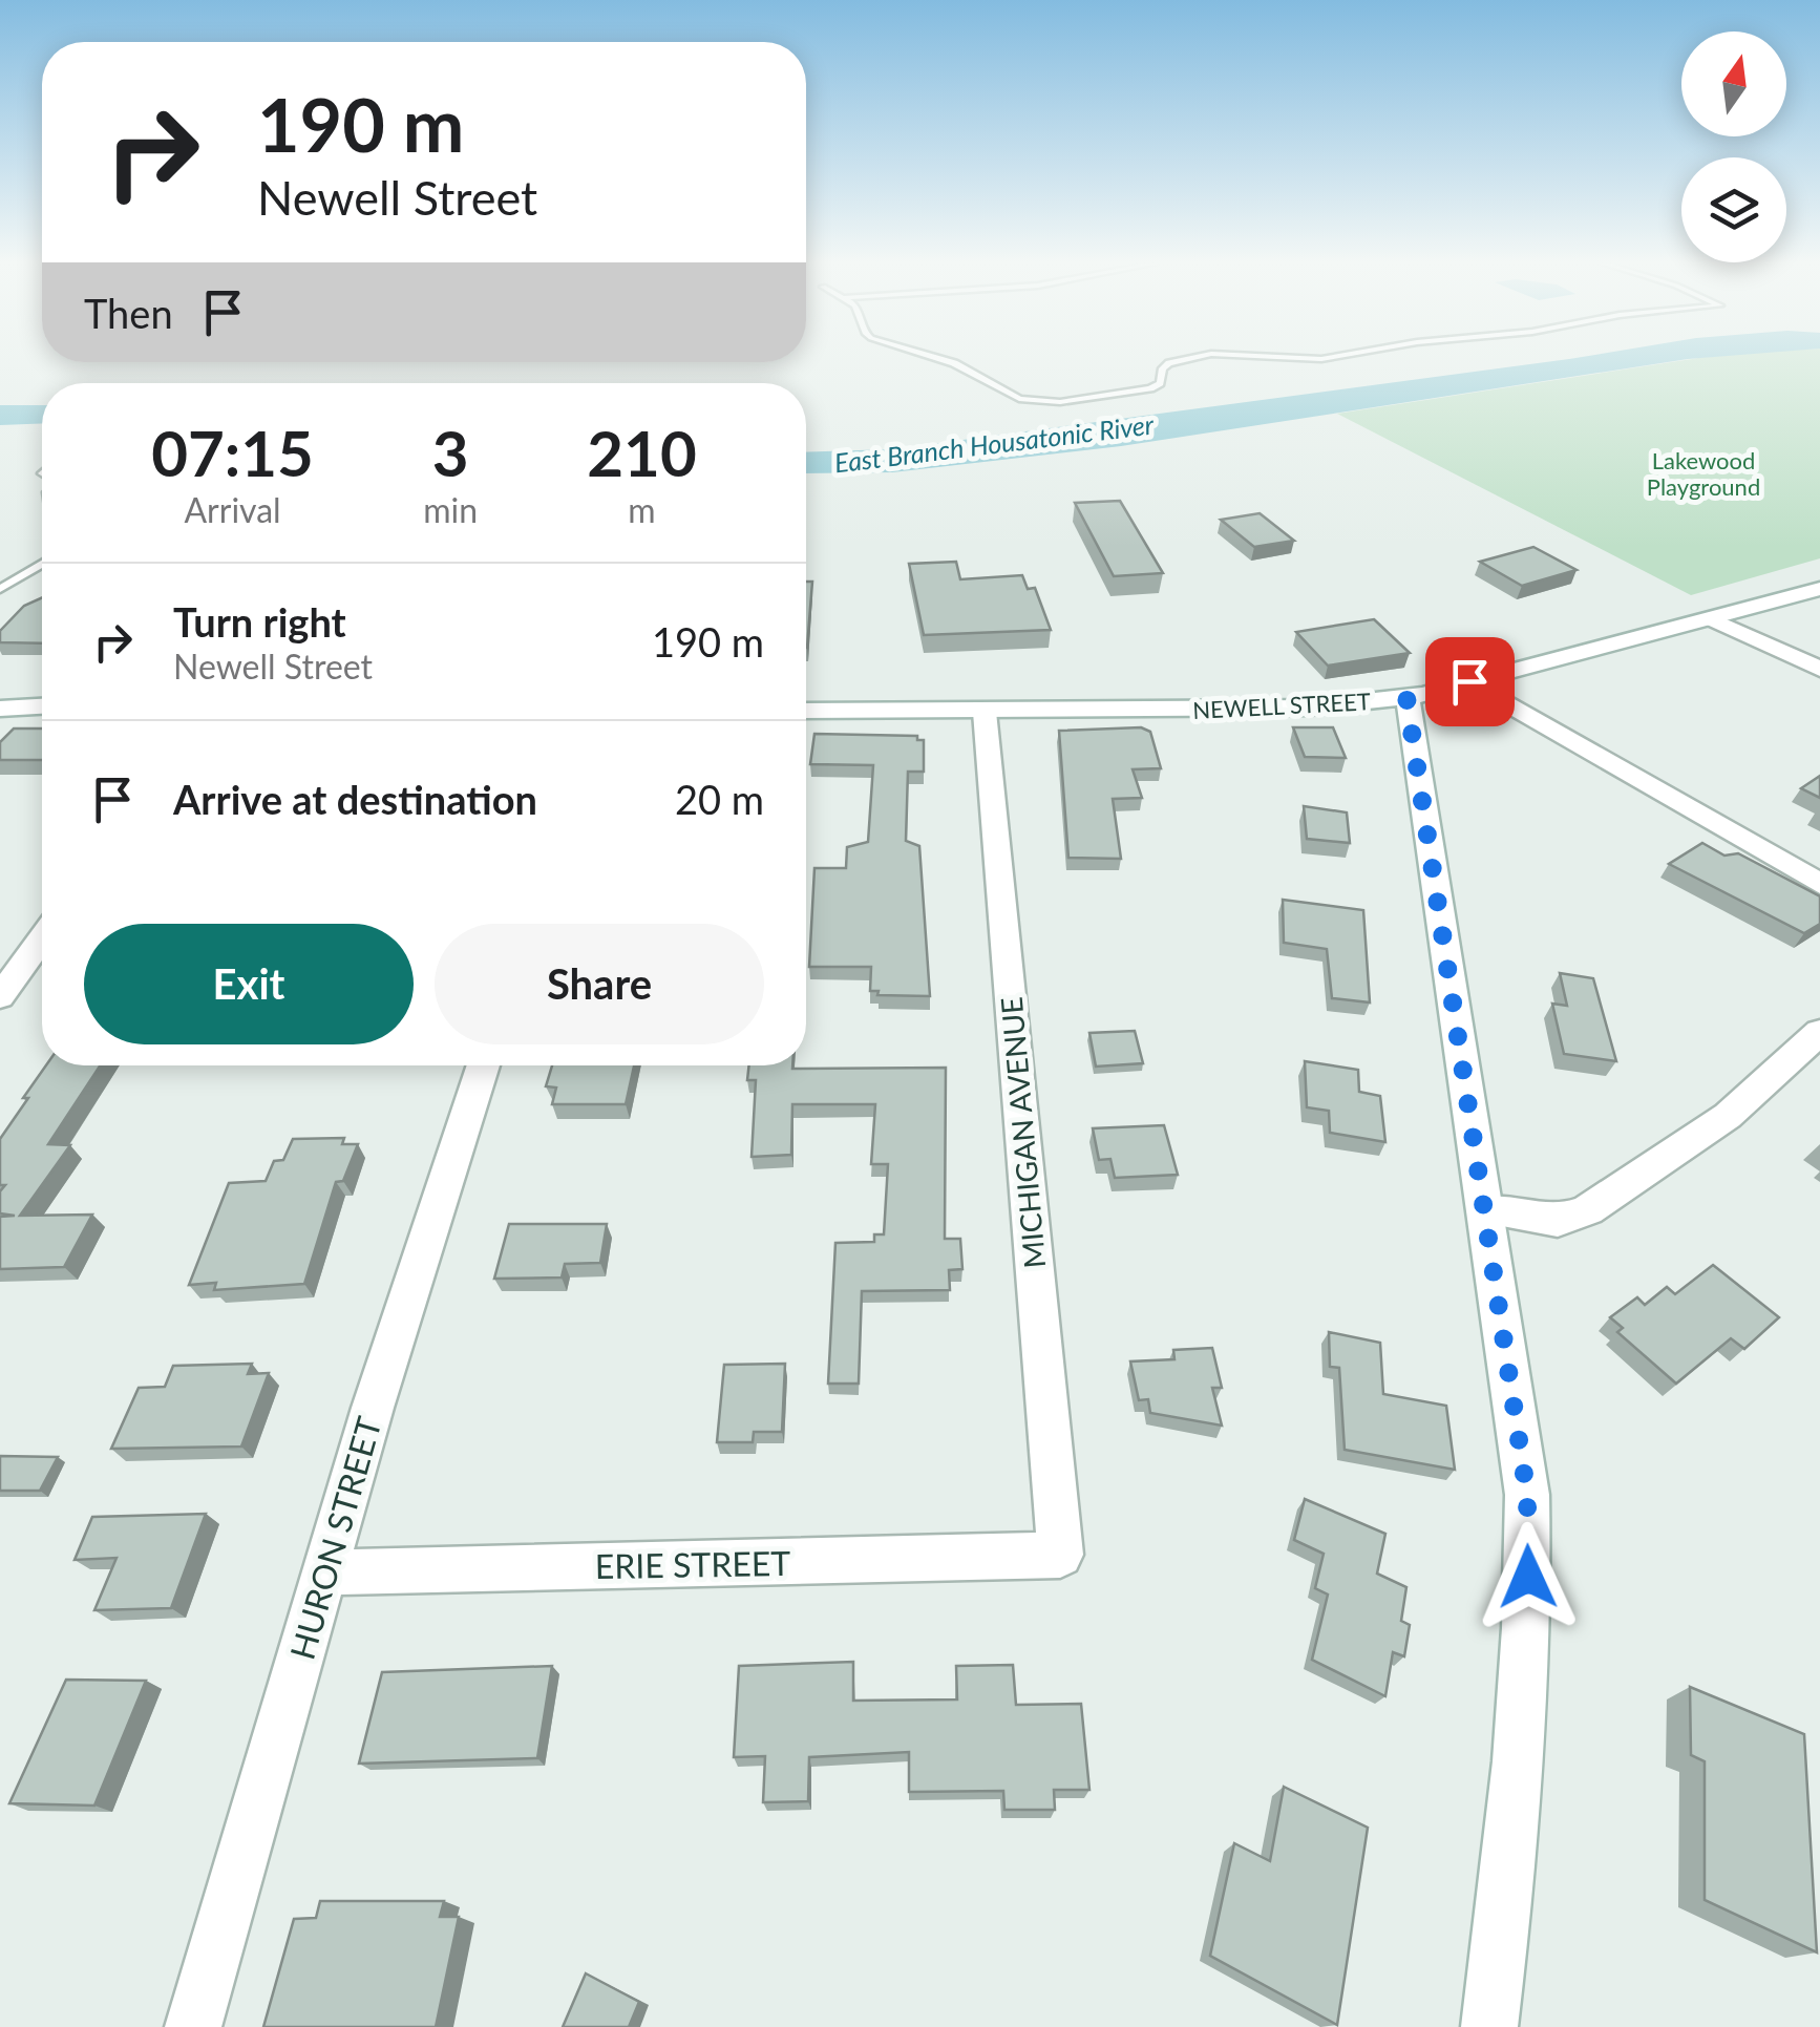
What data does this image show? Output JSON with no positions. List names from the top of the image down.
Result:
{
  "streets": {
    "street": [
      "NEWELL STREET",
      "MICHIGAN AVENUE",
      "HURON STREET",
      "ERIE STREET"
    ]
  },
  "crossings": [
    ["NEWELL STREET", "MICHIGAN AVENUE"],
    ["MICHIGAN AVENUE", "ERIE STREET"],
    ["HURON STREET", "ERIE STREET"]
  ],
  "water": ["East Branch Housatonic River"],
  "parks": ["Lakewood Playground"],
  "north": "top",
  "page": {
    "turn": ["190 m", "Newell Street"],
    "then": "Then",
    "eta": [
      "07:15",
      "Arrival",
      "3",
      "min",
      "210",
      "m"
    ],
    "list": [
      {
        "name": "Turn right",
        "note": "Newell Street",
        "value": "190 m"
      },
      {
        "name": "Arrive at destination",
        "value": "20 m"
      }
    ],
    "buttons": ["Exit", "Share"]
  }
}
